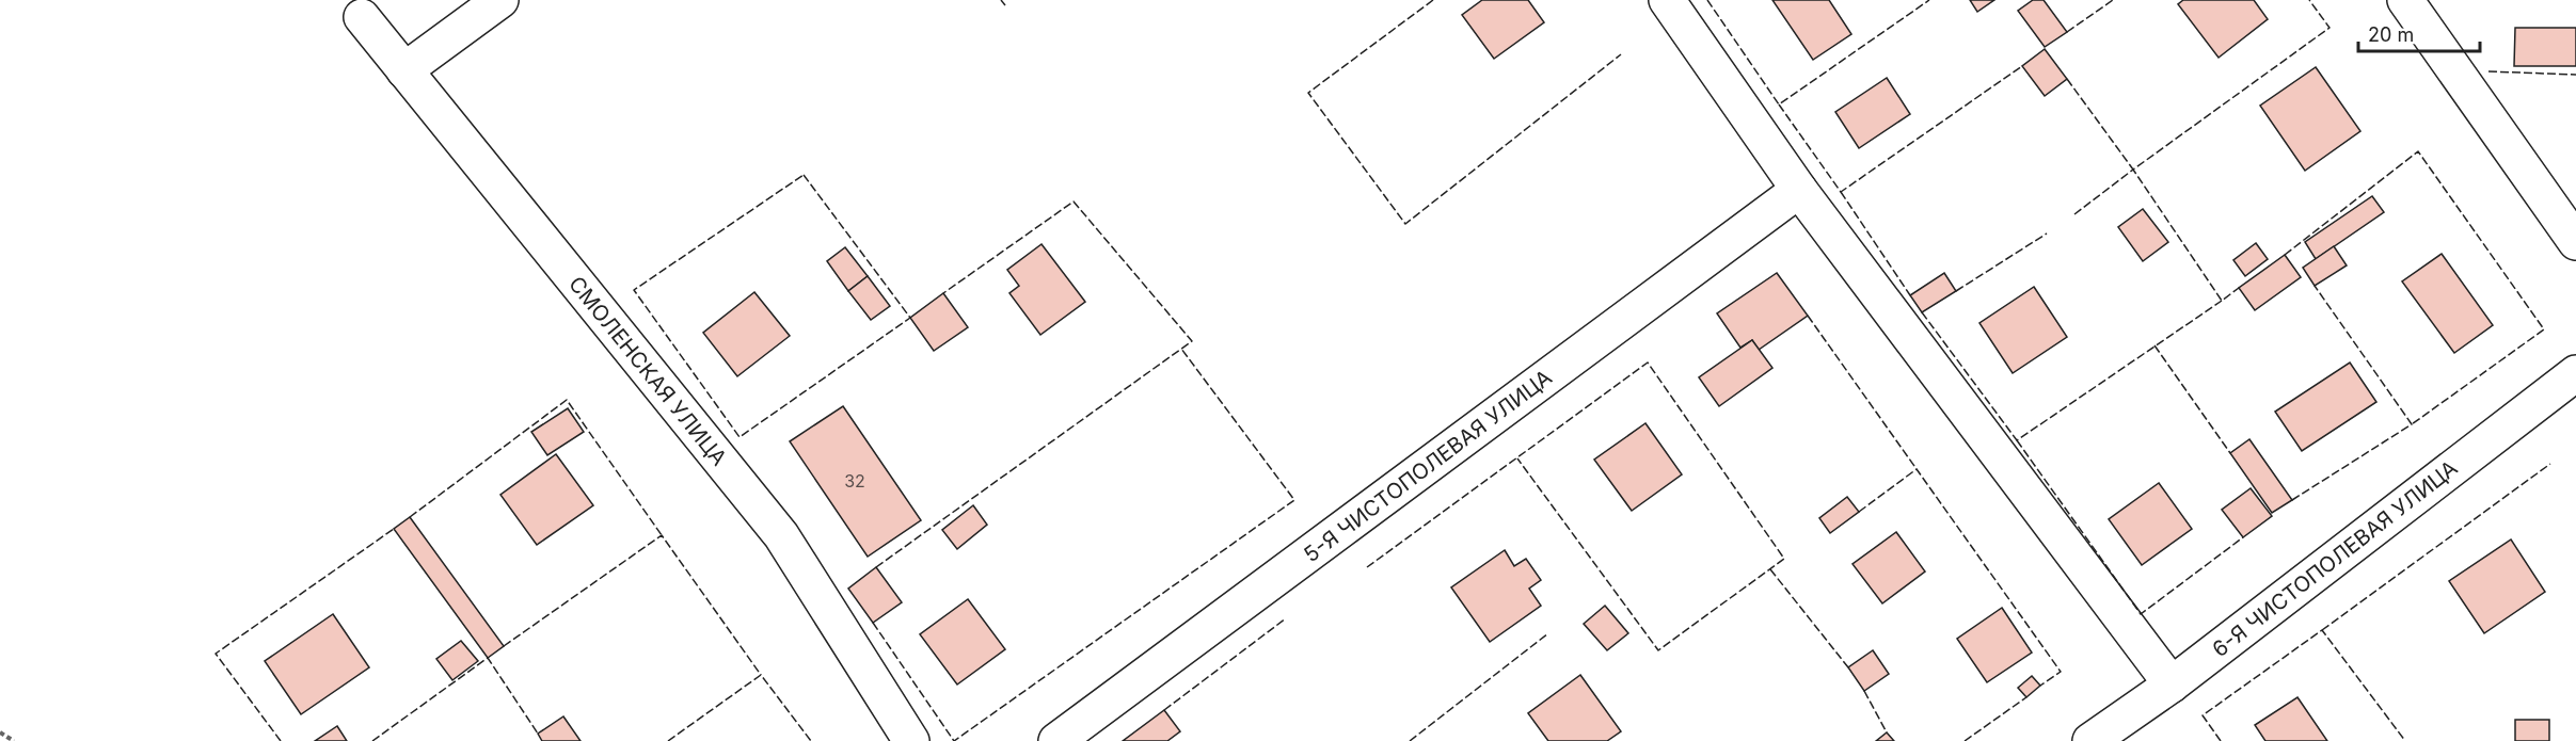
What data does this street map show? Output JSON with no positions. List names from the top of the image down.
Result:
{
  "streets": {
    "street": ["СМОЛЕНСКАЯ УЛИЦА", "5-Я ЧИСТОПОЛЕВАЯ УЛИЦА", "6-Я ЧИСТОПОЛЕВАЯ УЛИЦА"]
  },
  "house_numbers": ["32"],
  "scale_bar": "20 m"
}
